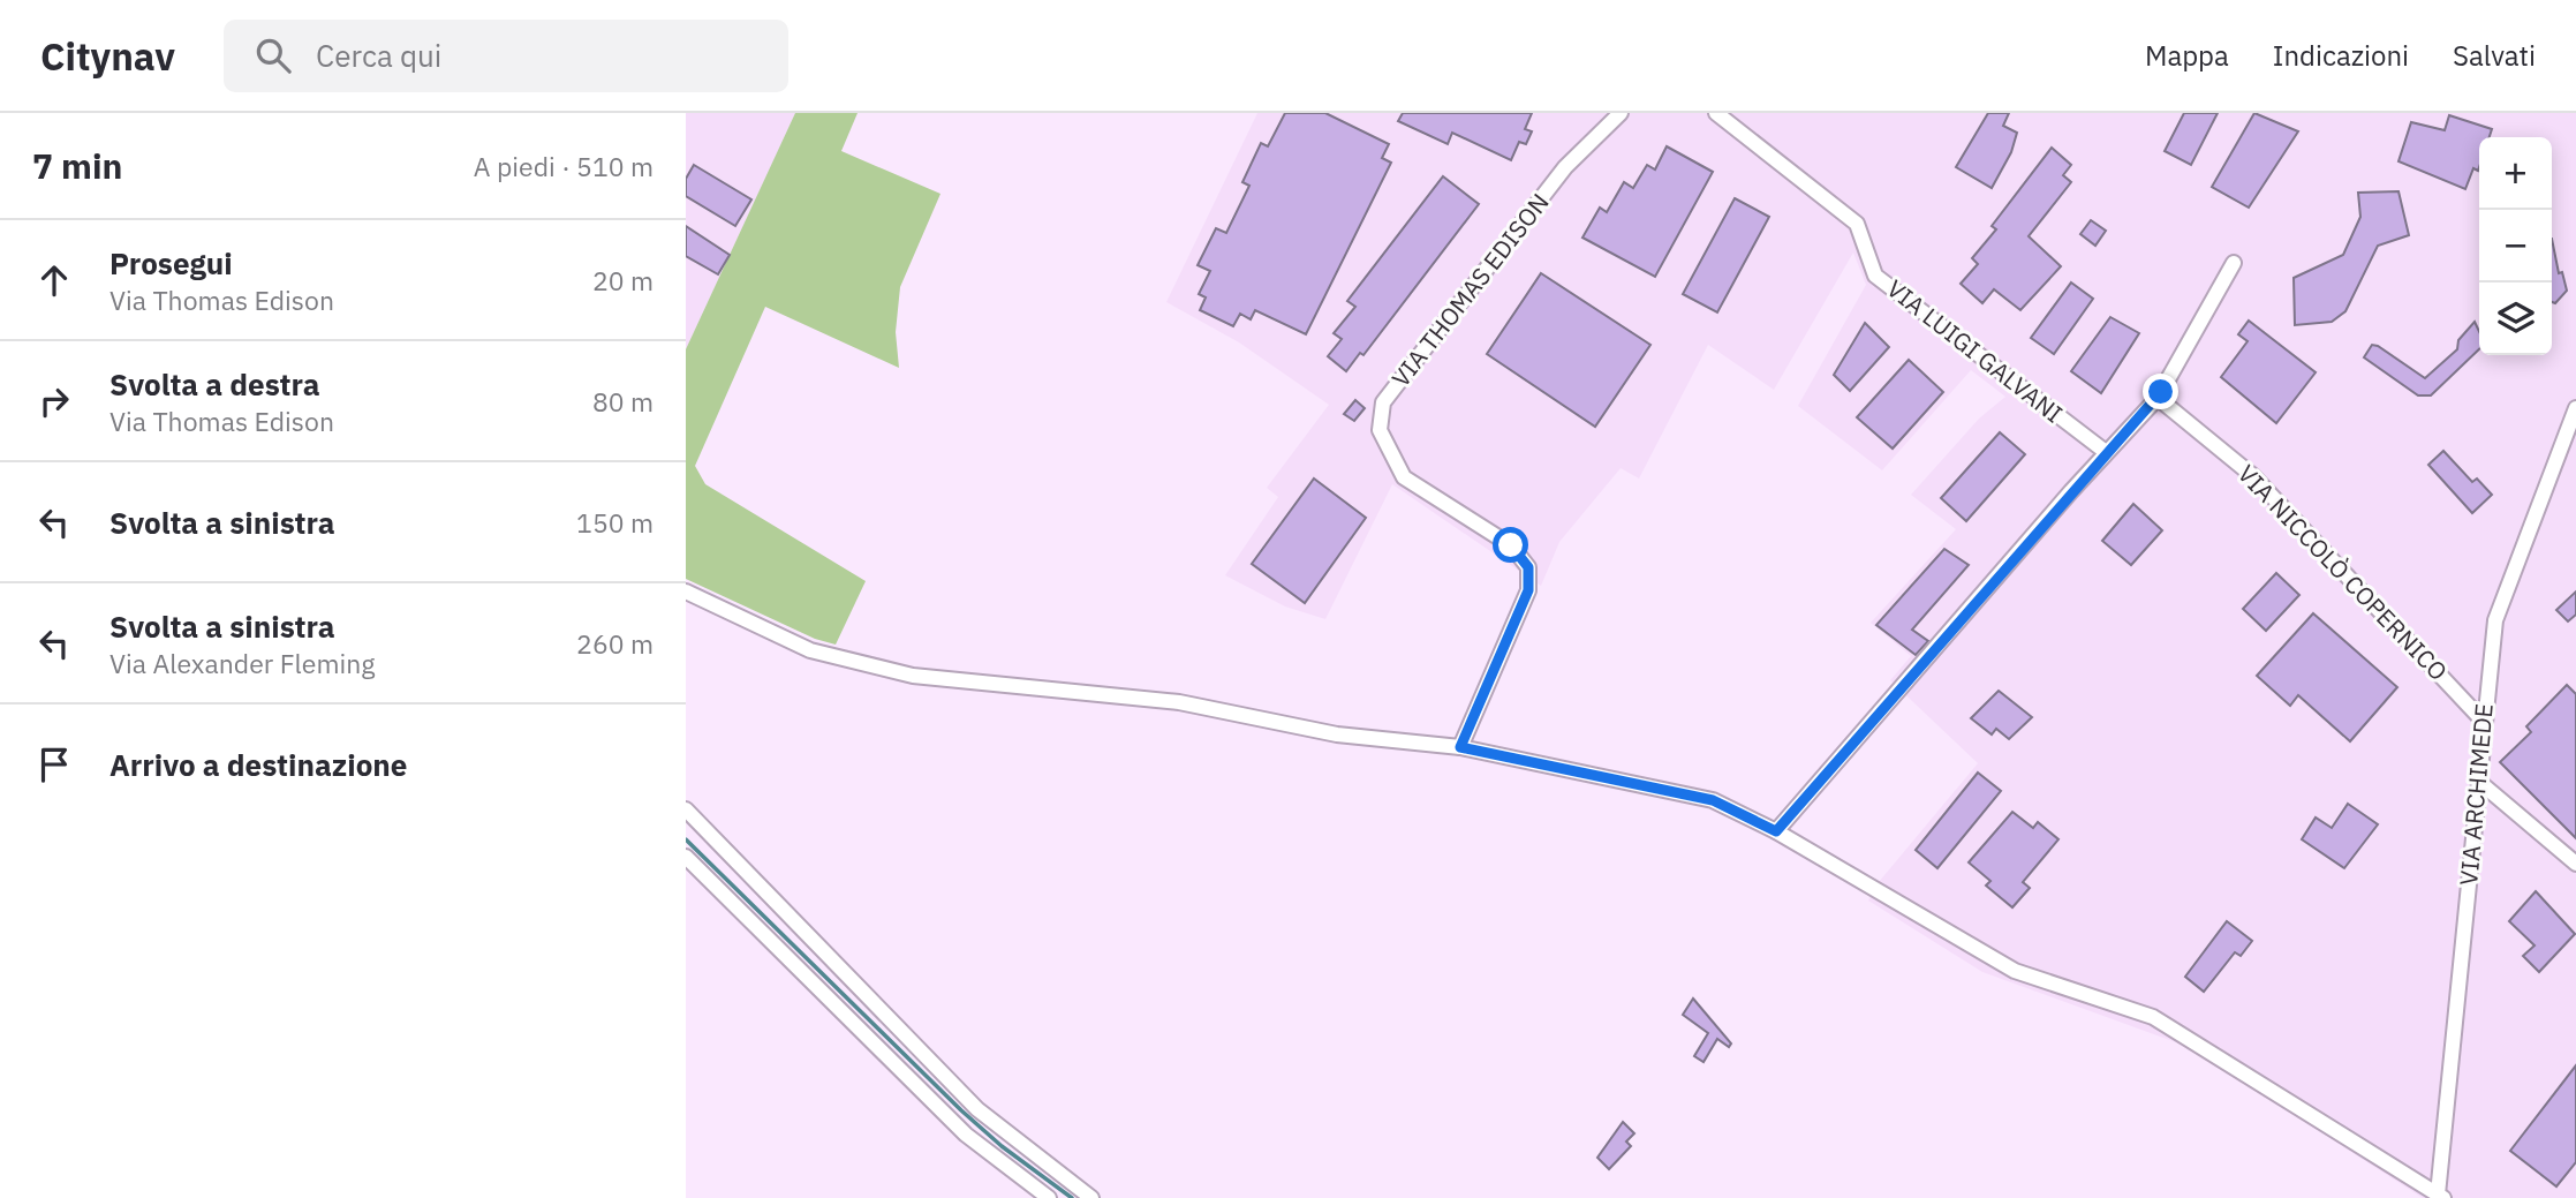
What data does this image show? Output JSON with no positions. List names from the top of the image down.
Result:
{
  "streets": {
    "street": [
      "VIA THOMAS EDISON",
      "VIA LUIGI GALVANI",
      "VIA NICCOLÒ COPERNICO",
      "VIA ARCHIMEDE"
    ]
  },
  "crossings": [
    ["VIA NICCOLÒ COPERNICO", "VIA ARCHIMEDE"]
  ],
  "page": {
    "header": "Citynav",
    "search": "Cerca qui",
    "nav": ["Mappa", "Indicazioni", "Salvati"],
    "heading": ["7 min", "A piedi · 510 m"],
    "map_buttons": ["+", "−"],
    "list": [
      ["Prosegui", "Via Thomas Edison", "20 m"],
      ["Svolta a destra", "Via Thomas Edison", "80 m"],
      ["Svolta a sinistra", "150 m"],
      ["Svolta a sinistra", "Via Alexander Fleming", "260 m"],
      "Arrivo a destinazione"
    ]
  }
}
